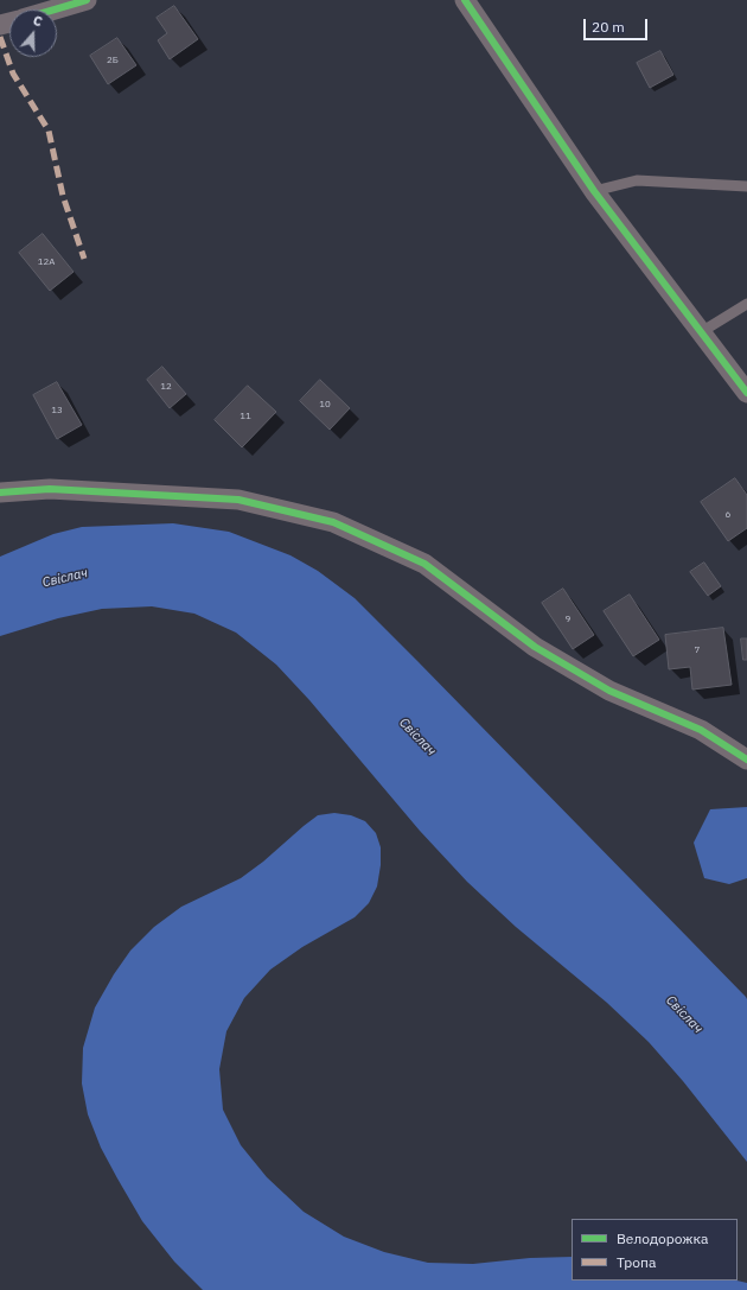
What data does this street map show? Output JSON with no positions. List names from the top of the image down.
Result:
{
  "water": ["Свіслач"],
  "house_numbers": [
    "2Б",
    "12А",
    "12",
    "10",
    "13",
    "11",
    "6",
    "9",
    "7"
  ],
  "legend": ["Велодорожка", "Тропа"],
  "scale_bar": "20 m",
  "north": "top"
}
